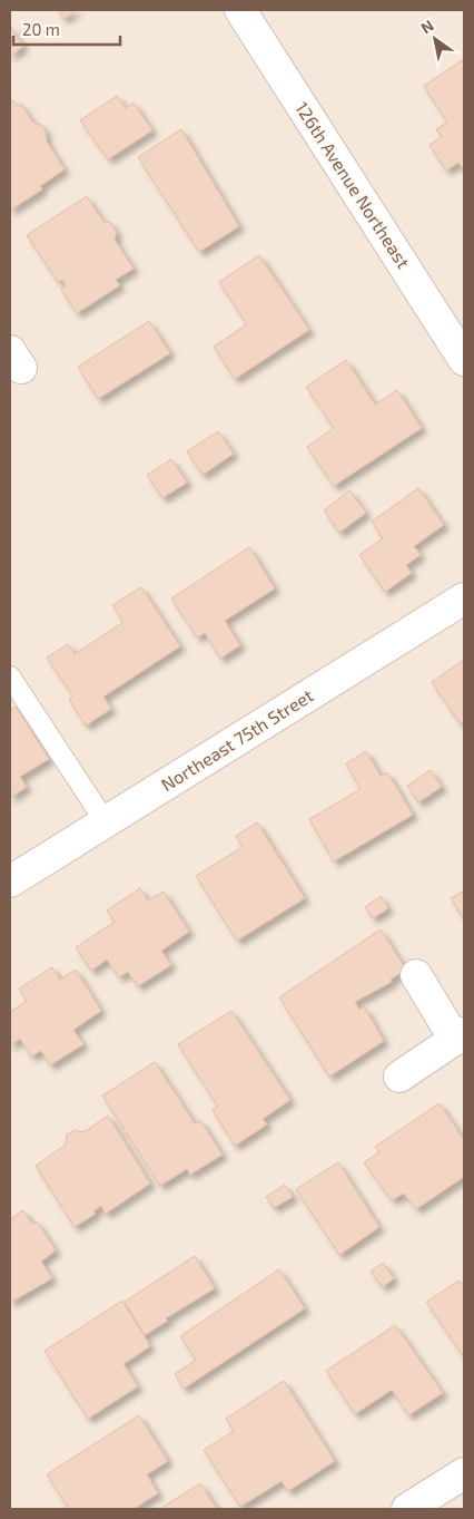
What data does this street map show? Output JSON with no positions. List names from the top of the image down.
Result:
{
  "streets": {
    "street": ["126th Avenue Northeast", "Northeast 75th Street"]
  },
  "scale_bar": "20 m",
  "north": "top left"
}
